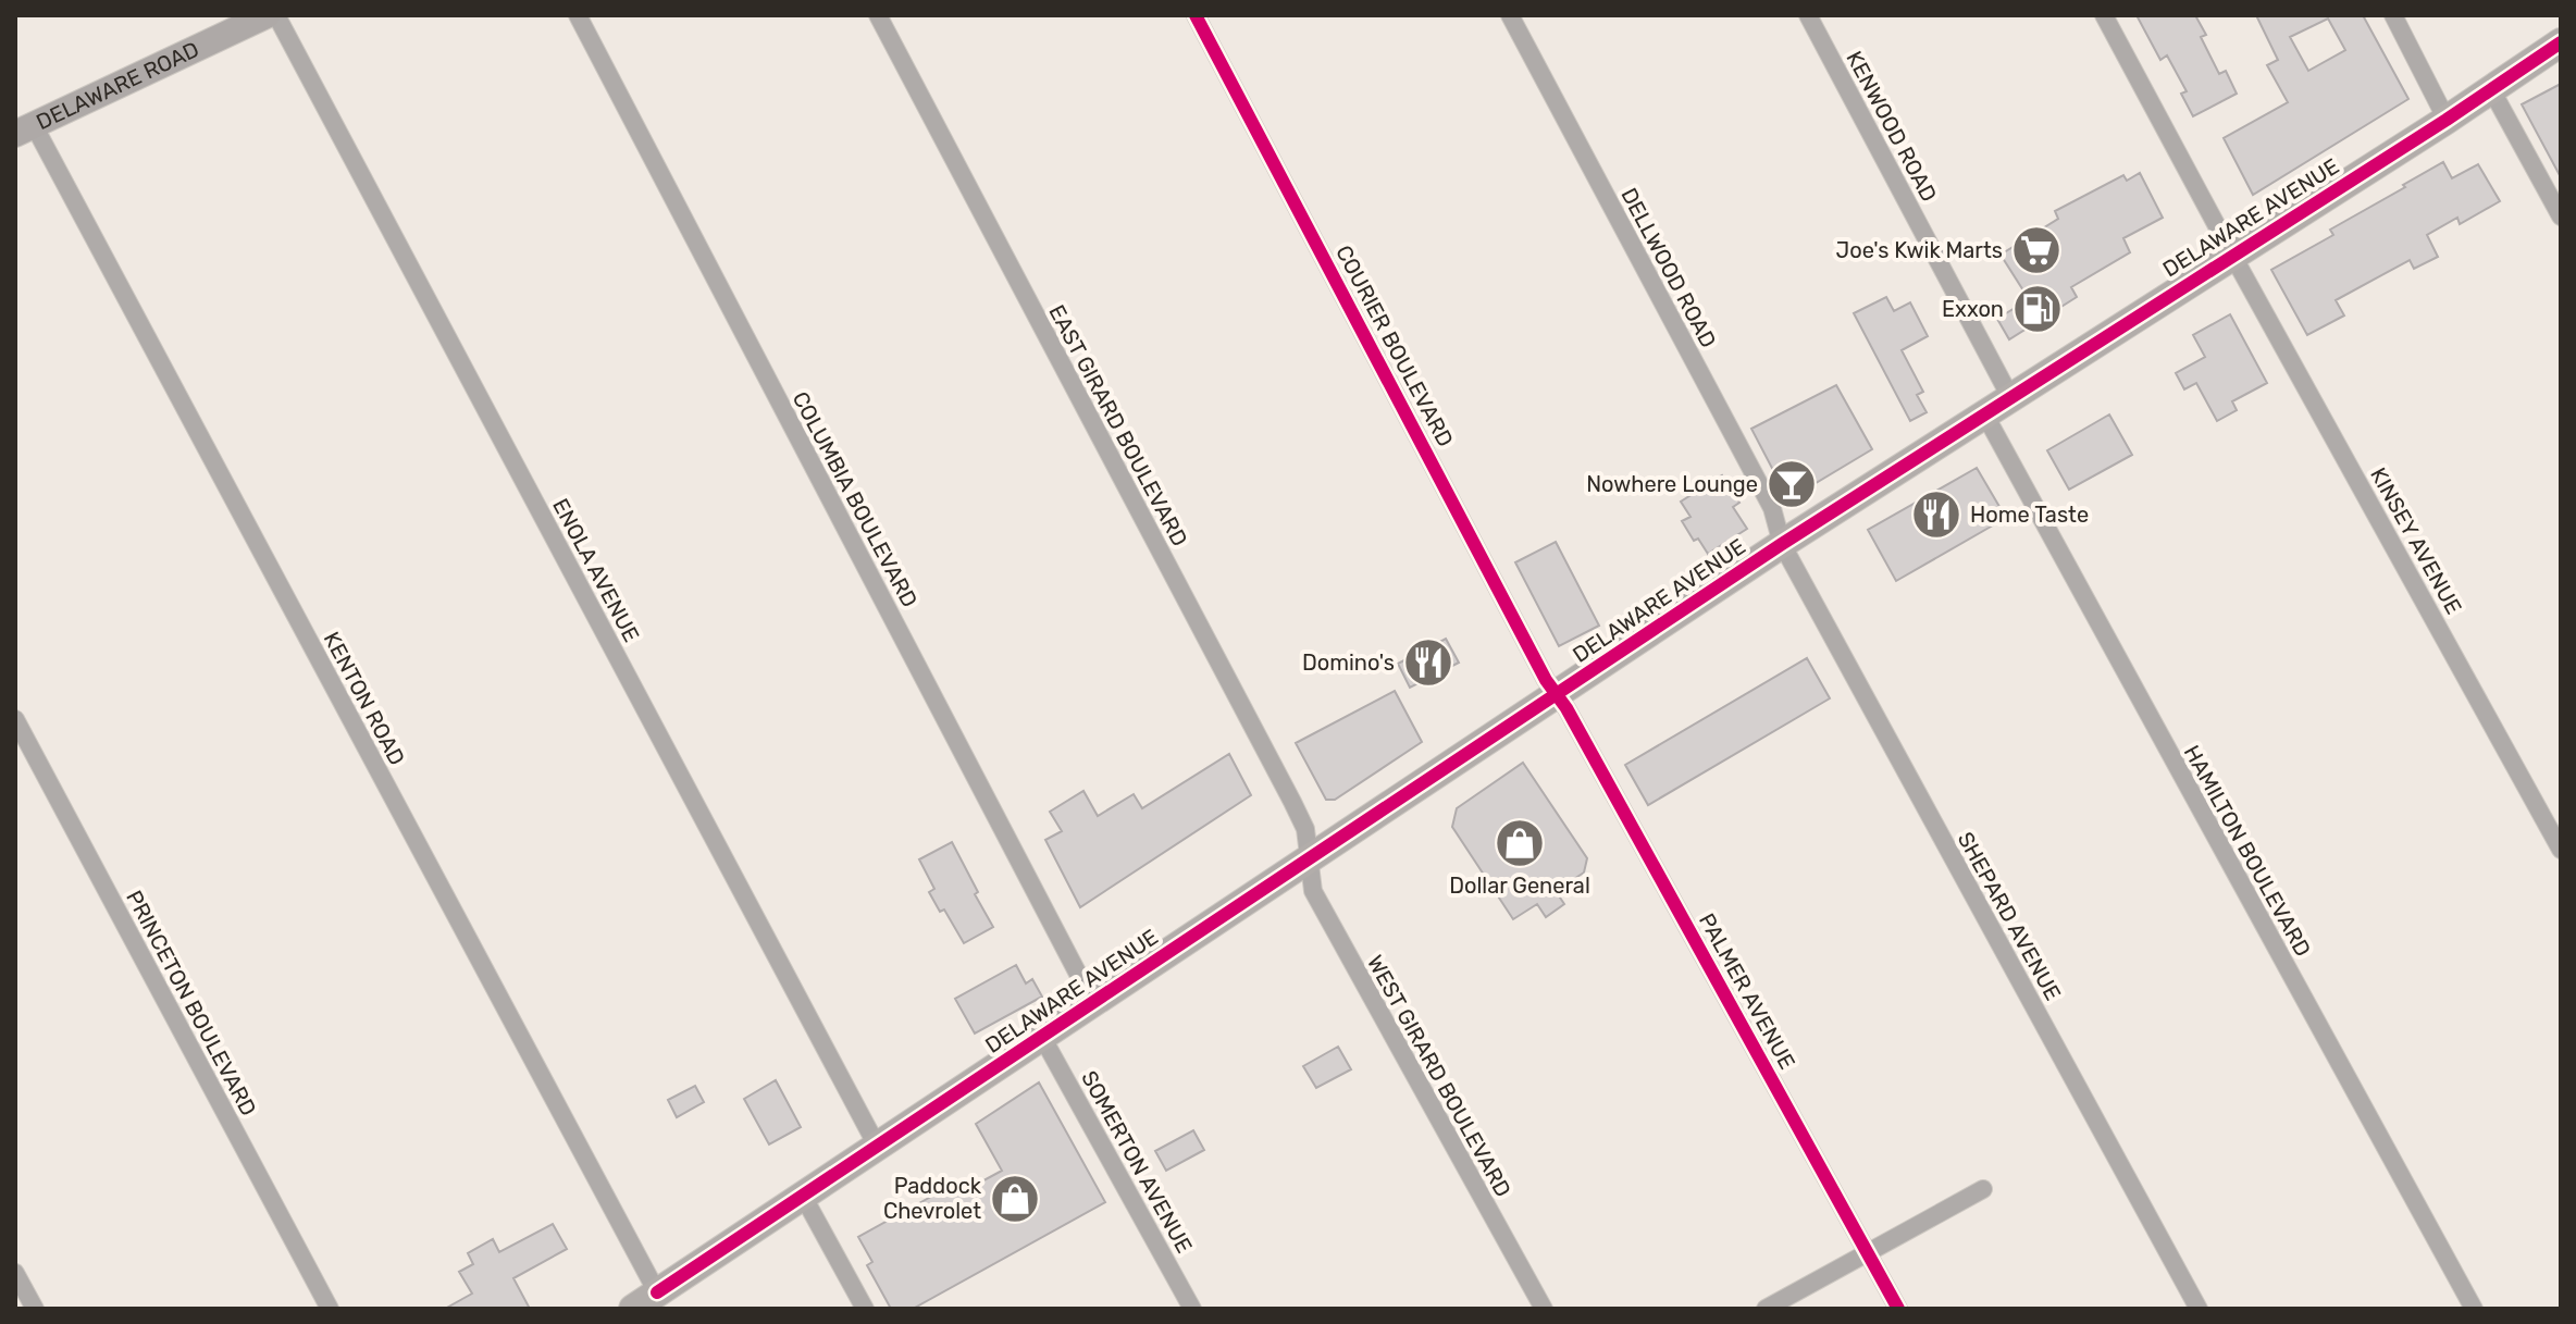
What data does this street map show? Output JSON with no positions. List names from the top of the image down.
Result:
{
  "streets": {
    "main road": ["DELAWARE AVENUE"],
    "street": [
      "DELAWARE ROAD",
      "KENWOOD ROAD",
      "DELLWOOD ROAD",
      "COURIER BOULEVARD",
      "EAST GIRARD BOULEVARD",
      "COLUMBIA BOULEVARD",
      "KINSEY AVENUE",
      "ENOLA AVENUE",
      "KENTON ROAD",
      "HAMILTON BOULEVARD",
      "SHEPARD AVENUE",
      "PALMER AVENUE",
      "PRINCETON BOULEVARD",
      "WEST GIRARD BOULEVARD",
      "SOMERTON AVENUE"
    ]
  },
  "crossings": [
    ["DELAWARE ROAD", "KENTON ROAD"],
    ["KENWOOD ROAD", "DELAWARE AVENUE"],
    ["DELAWARE AVENUE", "DELLWOOD ROAD"],
    ["DELAWARE AVENUE", "COURIER BOULEVARD"],
    ["DELAWARE AVENUE", "EAST GIRARD BOULEVARD"],
    ["DELAWARE AVENUE", "COLUMBIA BOULEVARD"],
    ["DELAWARE AVENUE", "KINSEY AVENUE"],
    ["DELAWARE AVENUE", "ENOLA AVENUE"],
    ["DELAWARE AVENUE", "KENTON ROAD"],
    ["DELAWARE AVENUE", "HAMILTON BOULEVARD"],
    ["DELAWARE AVENUE", "SHEPARD AVENUE"],
    ["DELAWARE AVENUE", "PALMER AVENUE"],
    ["DELAWARE AVENUE", "WEST GIRARD BOULEVARD"],
    ["DELAWARE AVENUE", "SOMERTON AVENUE"],
    ["DELLWOOD ROAD", "SHEPARD AVENUE"],
    ["COURIER BOULEVARD", "PALMER AVENUE"],
    ["EAST GIRARD BOULEVARD", "WEST GIRARD BOULEVARD"]
  ],
  "places": {
    "supermarket": ["Joe's Kwik Marts"],
    "fuel station": ["Exxon"],
    "bar": ["Nowhere Lounge"],
    "restaurant": ["Home Taste", "Domino's"],
    "shop": ["Dollar General", "Paddock Chevrolet"]
  }
}
